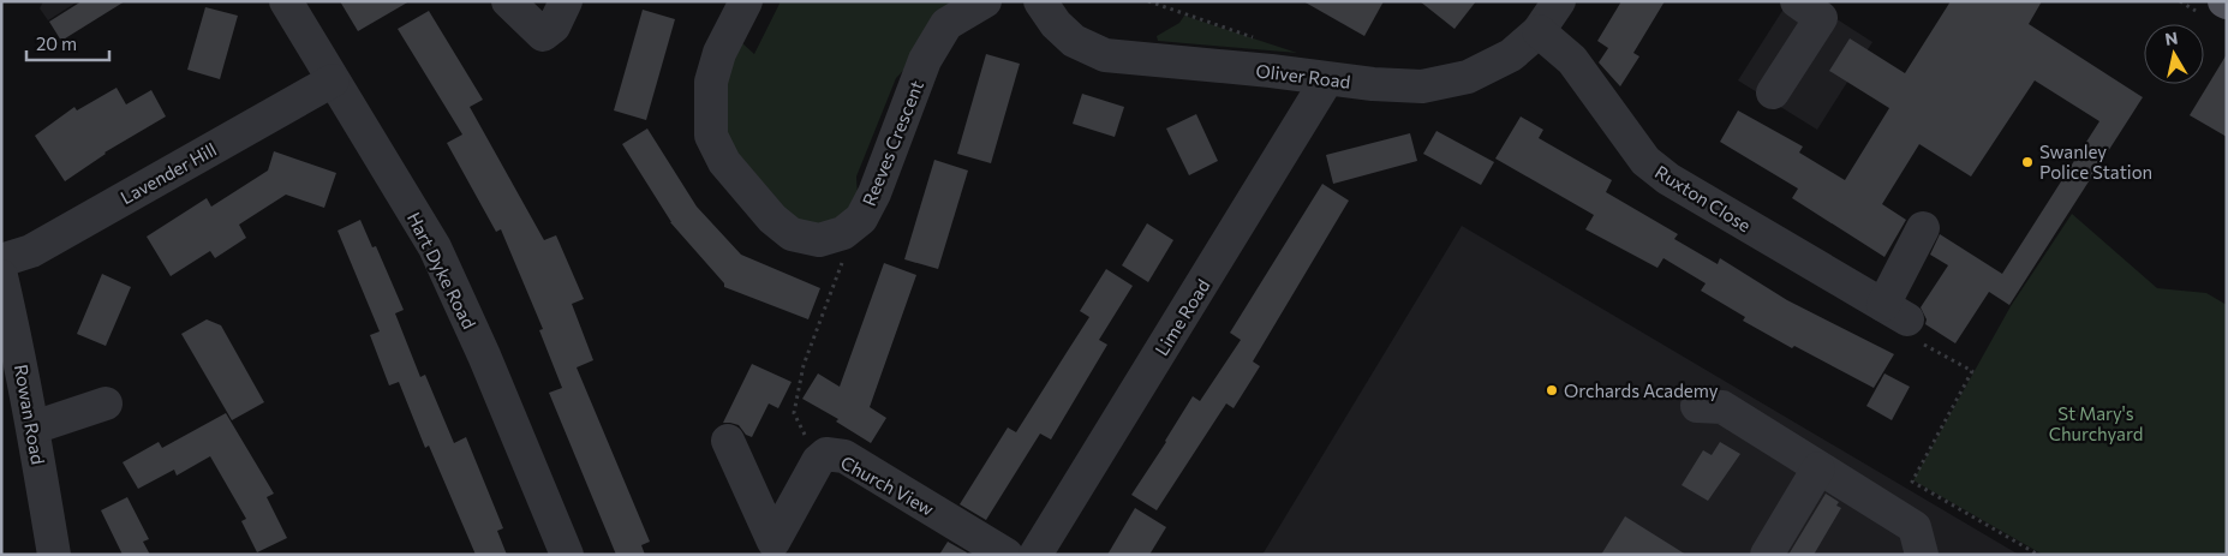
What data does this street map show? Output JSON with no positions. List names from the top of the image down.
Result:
{
  "streets": {
    "street": [
      "Oliver Road",
      "Reeves Crescent",
      "Lavender Hill",
      "Ruxton Close",
      "Hart Dyke Road",
      "Lime Road",
      "Rowan Road",
      "Church View"
    ]
  },
  "crossings": [
    ["Oliver Road", "Ruxton Close"],
    ["Oliver Road", "Lime Road"],
    ["Lavender Hill", "Hart Dyke Road"]
  ],
  "parks": ["St Mary's Churchyard"],
  "places": ["Swanley Police Station", "Orchards Academy"],
  "scale_bar": "20 m",
  "north": "top"
}
